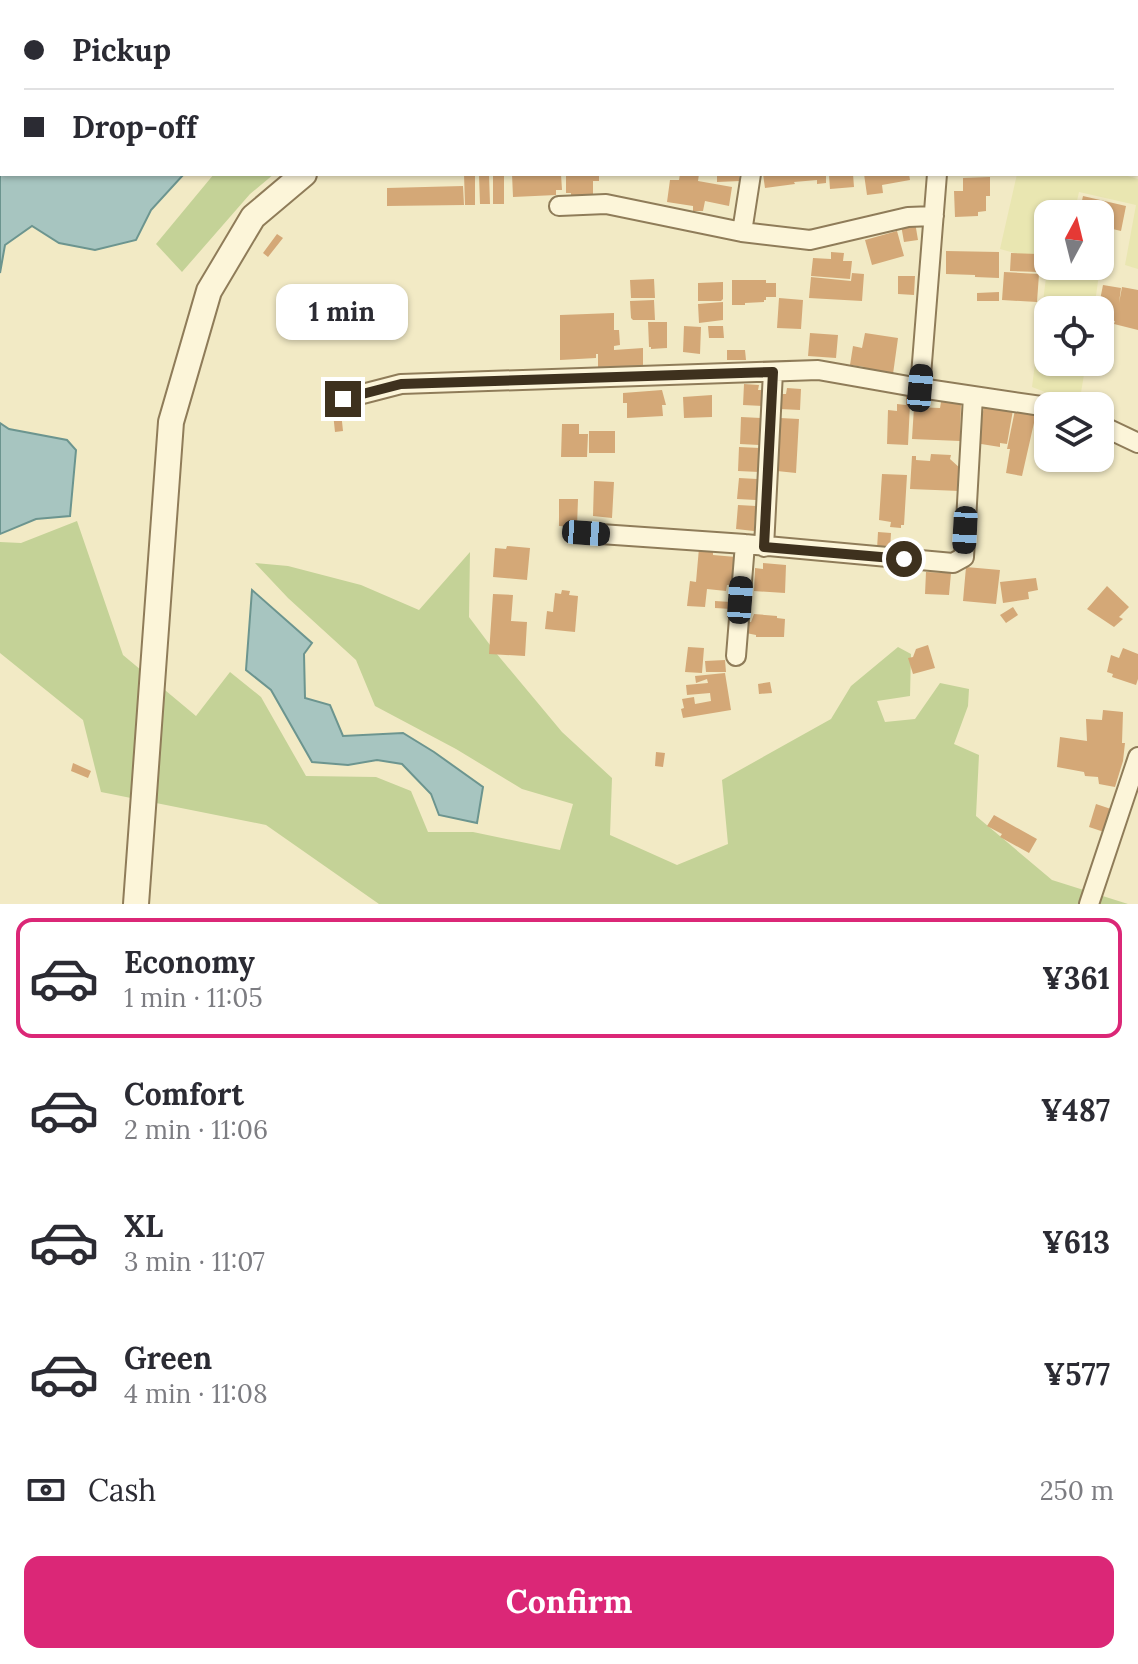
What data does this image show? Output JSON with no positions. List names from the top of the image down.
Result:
{
  "north": "top",
  "page": {
    "banner": ["Pickup", "Drop-off"],
    "bubble": "1 min",
    "list": [
      {
        "name": "Economy",
        "note": "1 min · 11:05",
        "value": "¥361"
      },
      {
        "name": "Comfort",
        "note": "2 min · 11:06",
        "value": "¥487"
      },
      {
        "name": "XL",
        "note": "3 min · 11:07",
        "value": "¥613"
      },
      {
        "name": "Green",
        "note": "4 min · 11:08",
        "value": "¥577"
      }
    ],
    "pay": ["Cash", "250 m"],
    "buttons": "Confirm"
  }
}
